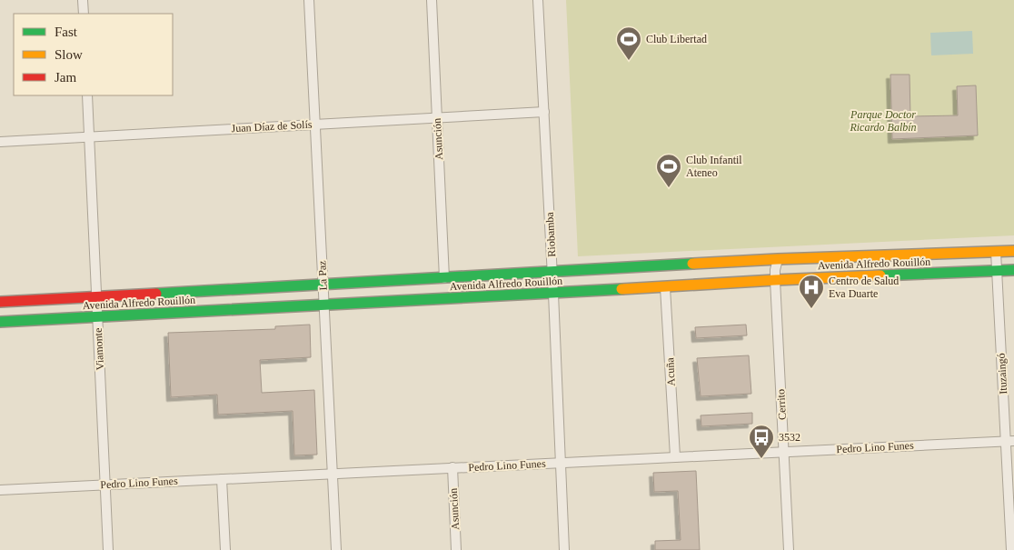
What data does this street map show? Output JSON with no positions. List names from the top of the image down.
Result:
{
  "streets": {
    "street": [
      "Juan Díaz de Solís",
      "Asunción",
      "Riobamba",
      "Avenida Alfredo Rouillón",
      "La Paz",
      "Viamonte",
      "Acuña",
      "Ituzaingó",
      "Cerrito",
      "Pedro Lino Funes"
    ]
  },
  "crossings": [
    ["Juan Díaz de Solís", "Asunción"],
    ["Juan Díaz de Solís", "Riobamba"],
    ["Juan Díaz de Solís", "La Paz"],
    ["Juan Díaz de Solís", "Viamonte"],
    ["Asunción", "Avenida Alfredo Rouillón"],
    ["Asunción", "Pedro Lino Funes"],
    ["Riobamba", "Avenida Alfredo Rouillón"],
    ["Riobamba", "Pedro Lino Funes"],
    ["Avenida Alfredo Rouillón", "La Paz"],
    ["Avenida Alfredo Rouillón", "Viamonte"],
    ["Avenida Alfredo Rouillón", "Acuña"],
    ["Avenida Alfredo Rouillón", "Ituzaingó"],
    ["Avenida Alfredo Rouillón", "Cerrito"],
    ["La Paz", "Pedro Lino Funes"],
    ["Viamonte", "Pedro Lino Funes"],
    ["Acuña", "Pedro Lino Funes"],
    ["Ituzaingó", "Pedro Lino Funes"],
    ["Cerrito", "Pedro Lino Funes"]
  ],
  "parks": ["Parque Doctor Ricardo Balbín"],
  "places": {
    "sports": ["Club Libertad", "Club Infantil Ateneo"],
    "hospital": ["Centro de Salud Eva Duarte"],
    "bus stop": ["3532"]
  },
  "legend": ["Fast", "Slow", "Jam"]
}
